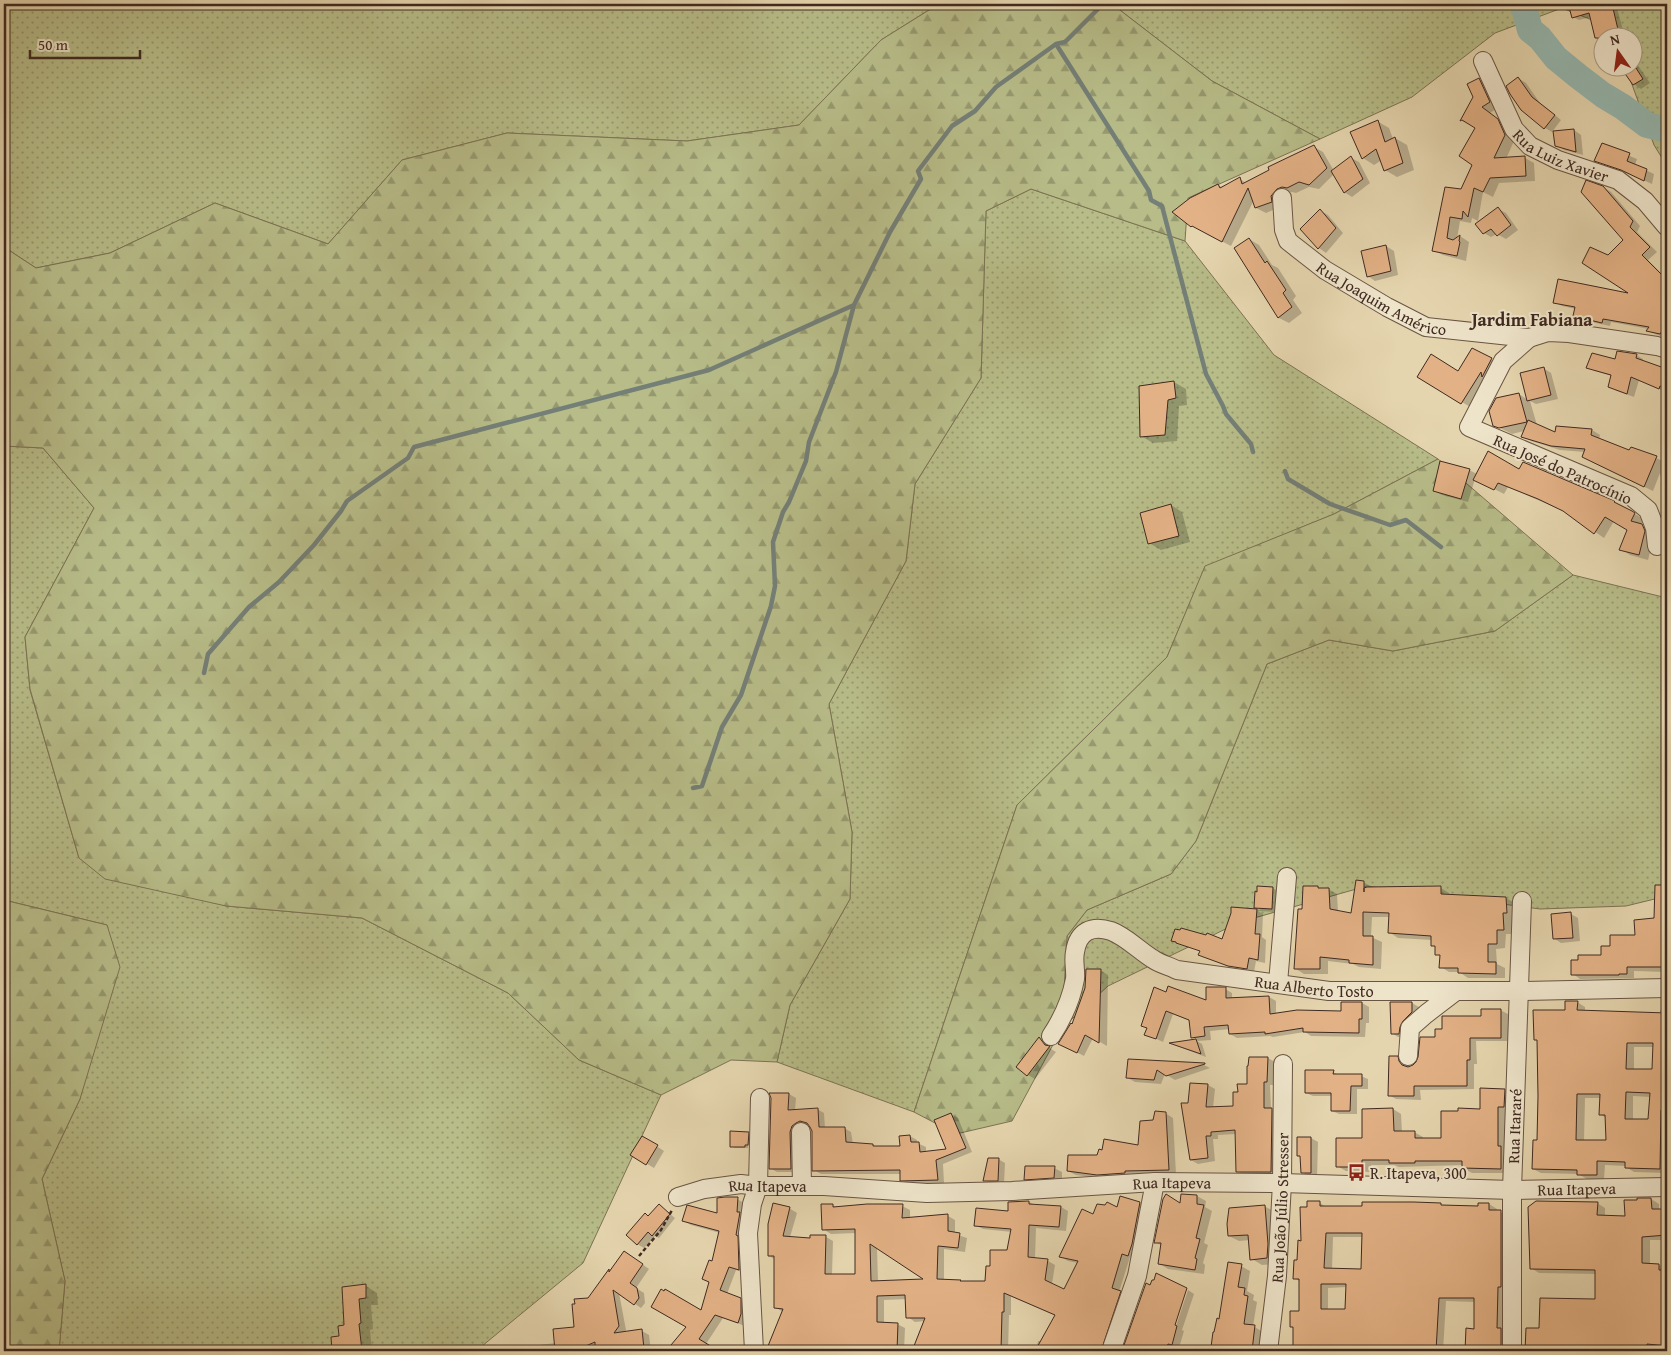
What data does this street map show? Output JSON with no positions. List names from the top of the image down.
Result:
{
  "streets": {
    "street": [
      "Rua Luiz Xavier",
      "Rua Joaquim Américo",
      "Rua José do Patrocínio",
      "Rua Alberto Tosto",
      "Rua Itararé",
      "Rua Itapeva",
      "Rua João Júlio Stresser"
    ]
  },
  "crossings": [
    ["Rua Joaquim Américo", "Rua José do Patrocínio"],
    ["Rua Alberto Tosto", "Rua Itararé"],
    ["Rua Itararé", "Rua Itapeva"],
    ["Rua Itapeva", "Rua João Júlio Stresser"]
  ],
  "districts": ["Jardim Fabiana"],
  "places": {
    "bus stop": ["R. Itapeva, 300"]
  },
  "scale_bar": "50 m",
  "north": "top"
}
